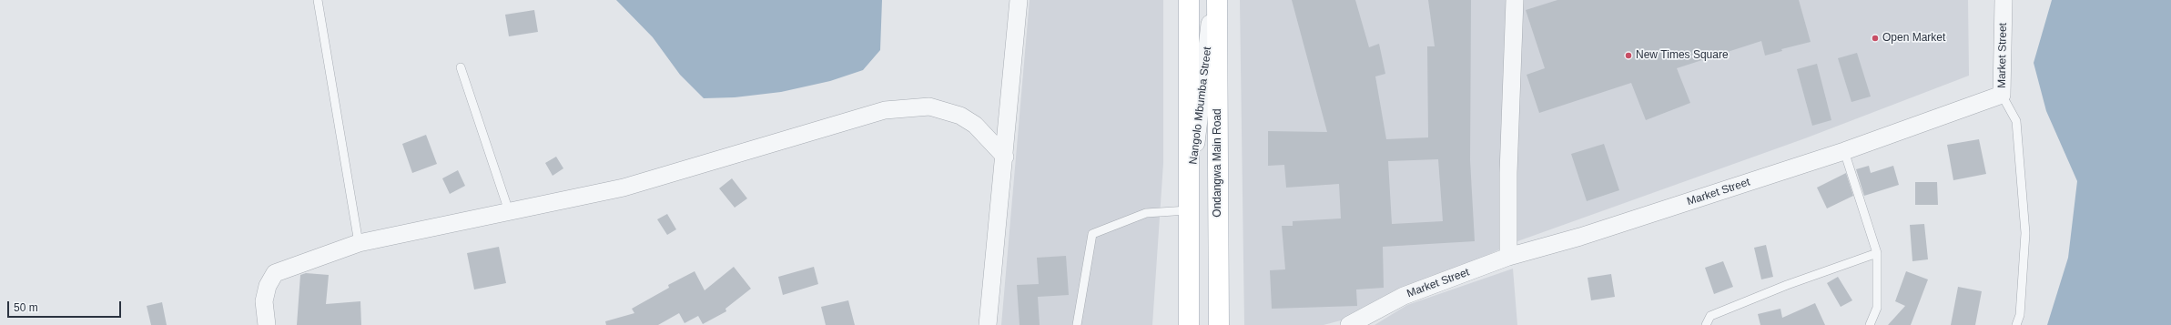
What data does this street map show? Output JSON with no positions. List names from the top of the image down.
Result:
{
  "streets": {
    "main road": ["Ondangwa Main Road"],
    "street": ["Market Street", "Nangolo Mbumba Street"]
  },
  "places": ["Open Market", "New Times Square"],
  "scale_bar": "50 m"
}
